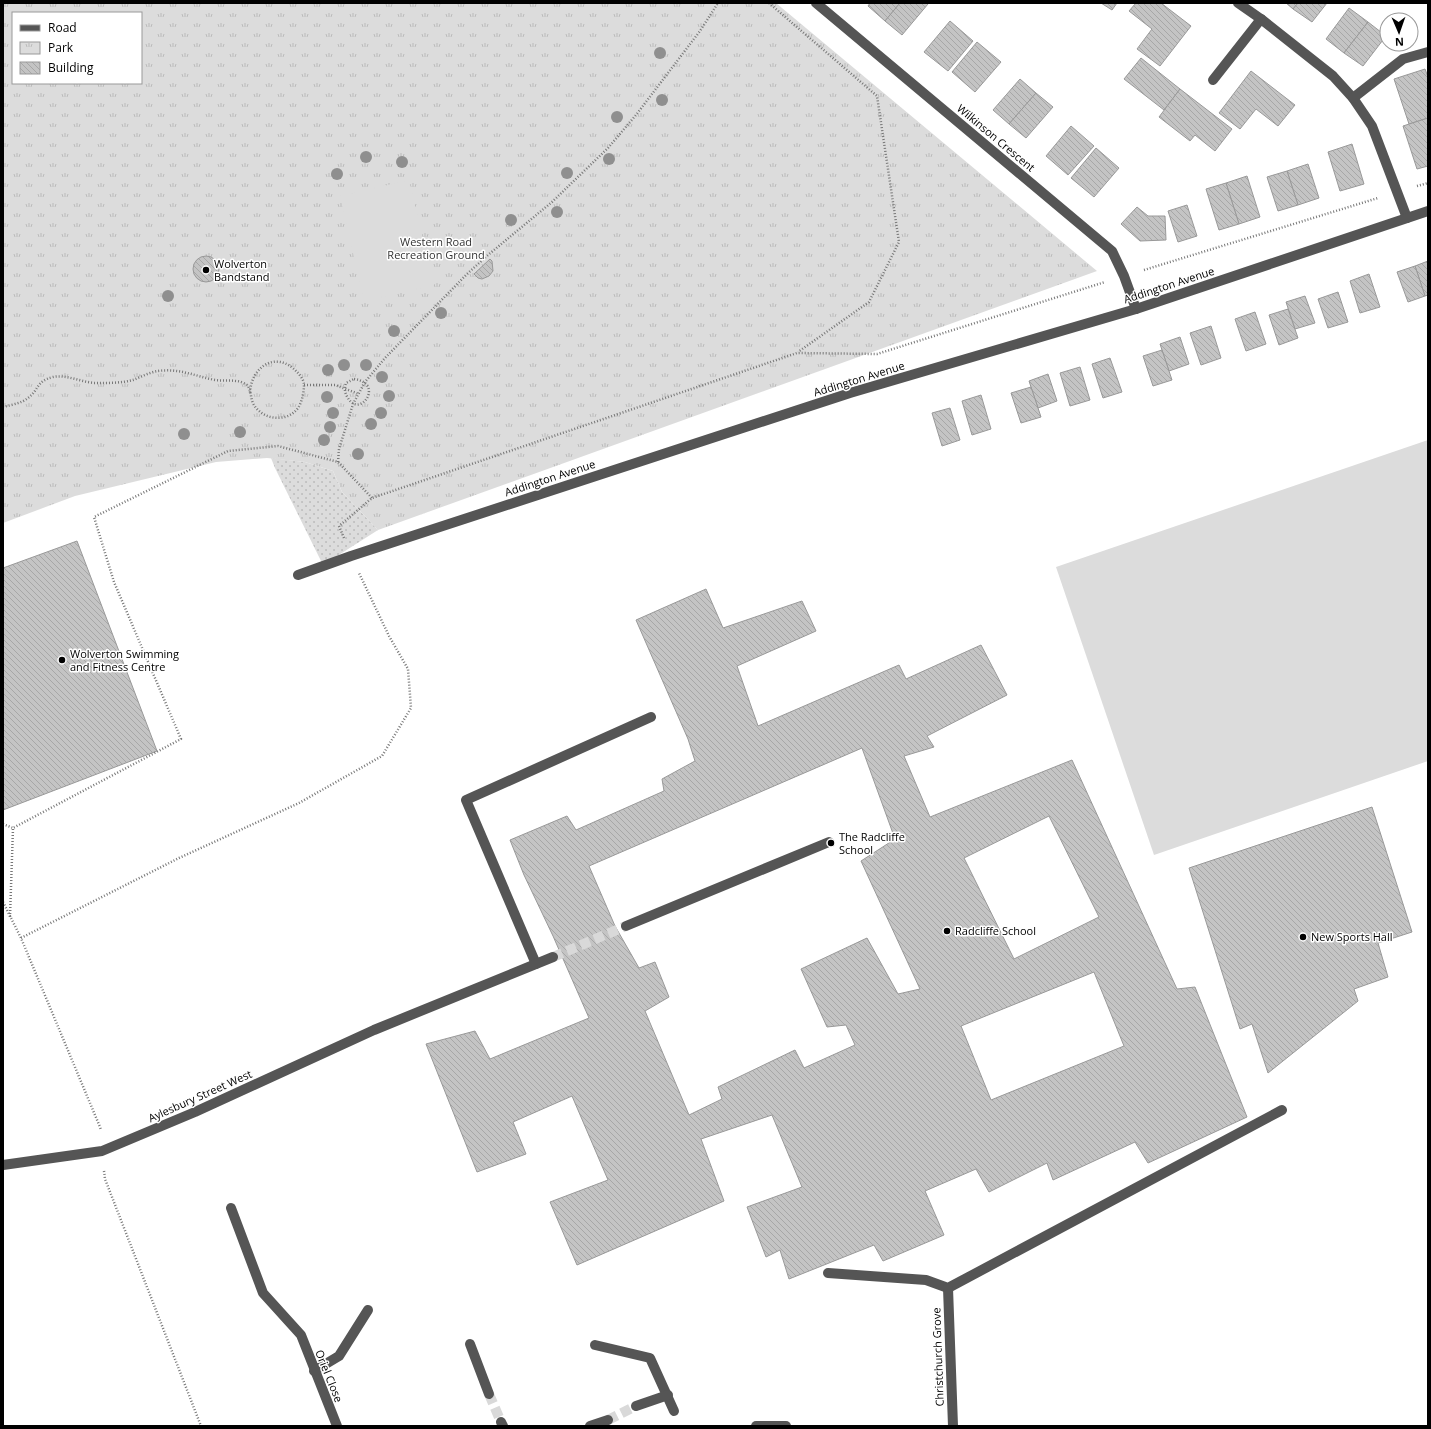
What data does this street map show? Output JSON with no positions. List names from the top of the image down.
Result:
{
  "streets": {
    "street": [
      "Wilkinson Crescent",
      "Addington Avenue",
      "Aylesbury Street West",
      "Christchurch Grove",
      "Oriel Close"
    ]
  },
  "crossings": [
    ["Wilkinson Crescent", "Addington Avenue"]
  ],
  "parks": ["Western Road Recreation Ground"],
  "places": [
    "Wolverton Bandstand",
    "Wolverton Swimming and Fitness Centre",
    "The Radcliffe School",
    "Radcliffe School",
    "New Sports Hall"
  ],
  "legend": ["Road", "Park", "Building"],
  "north": "bottom"
}
